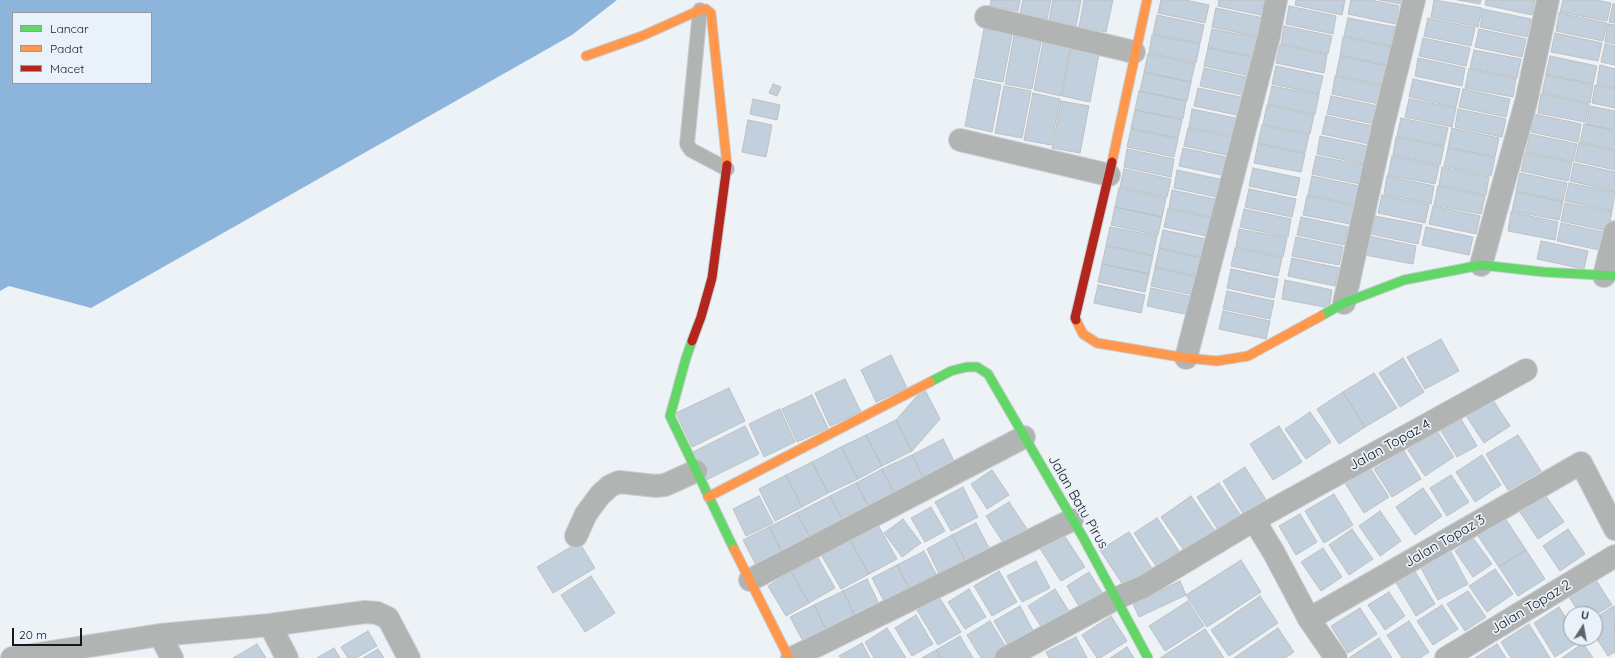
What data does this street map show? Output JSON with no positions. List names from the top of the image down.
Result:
{
  "streets": {
    "street": [
      "Jalan Topaz 4",
      "Jalan Batu Pirus",
      "Jalan Topaz 3",
      "Jalan Topaz 2"
    ]
  },
  "crossings": [
    ["Jalan Topaz 4", "Jalan Batu Pirus"]
  ],
  "legend": ["Lancar", "Padat", "Macet"],
  "scale_bar": "20 m",
  "north": "top"
}
